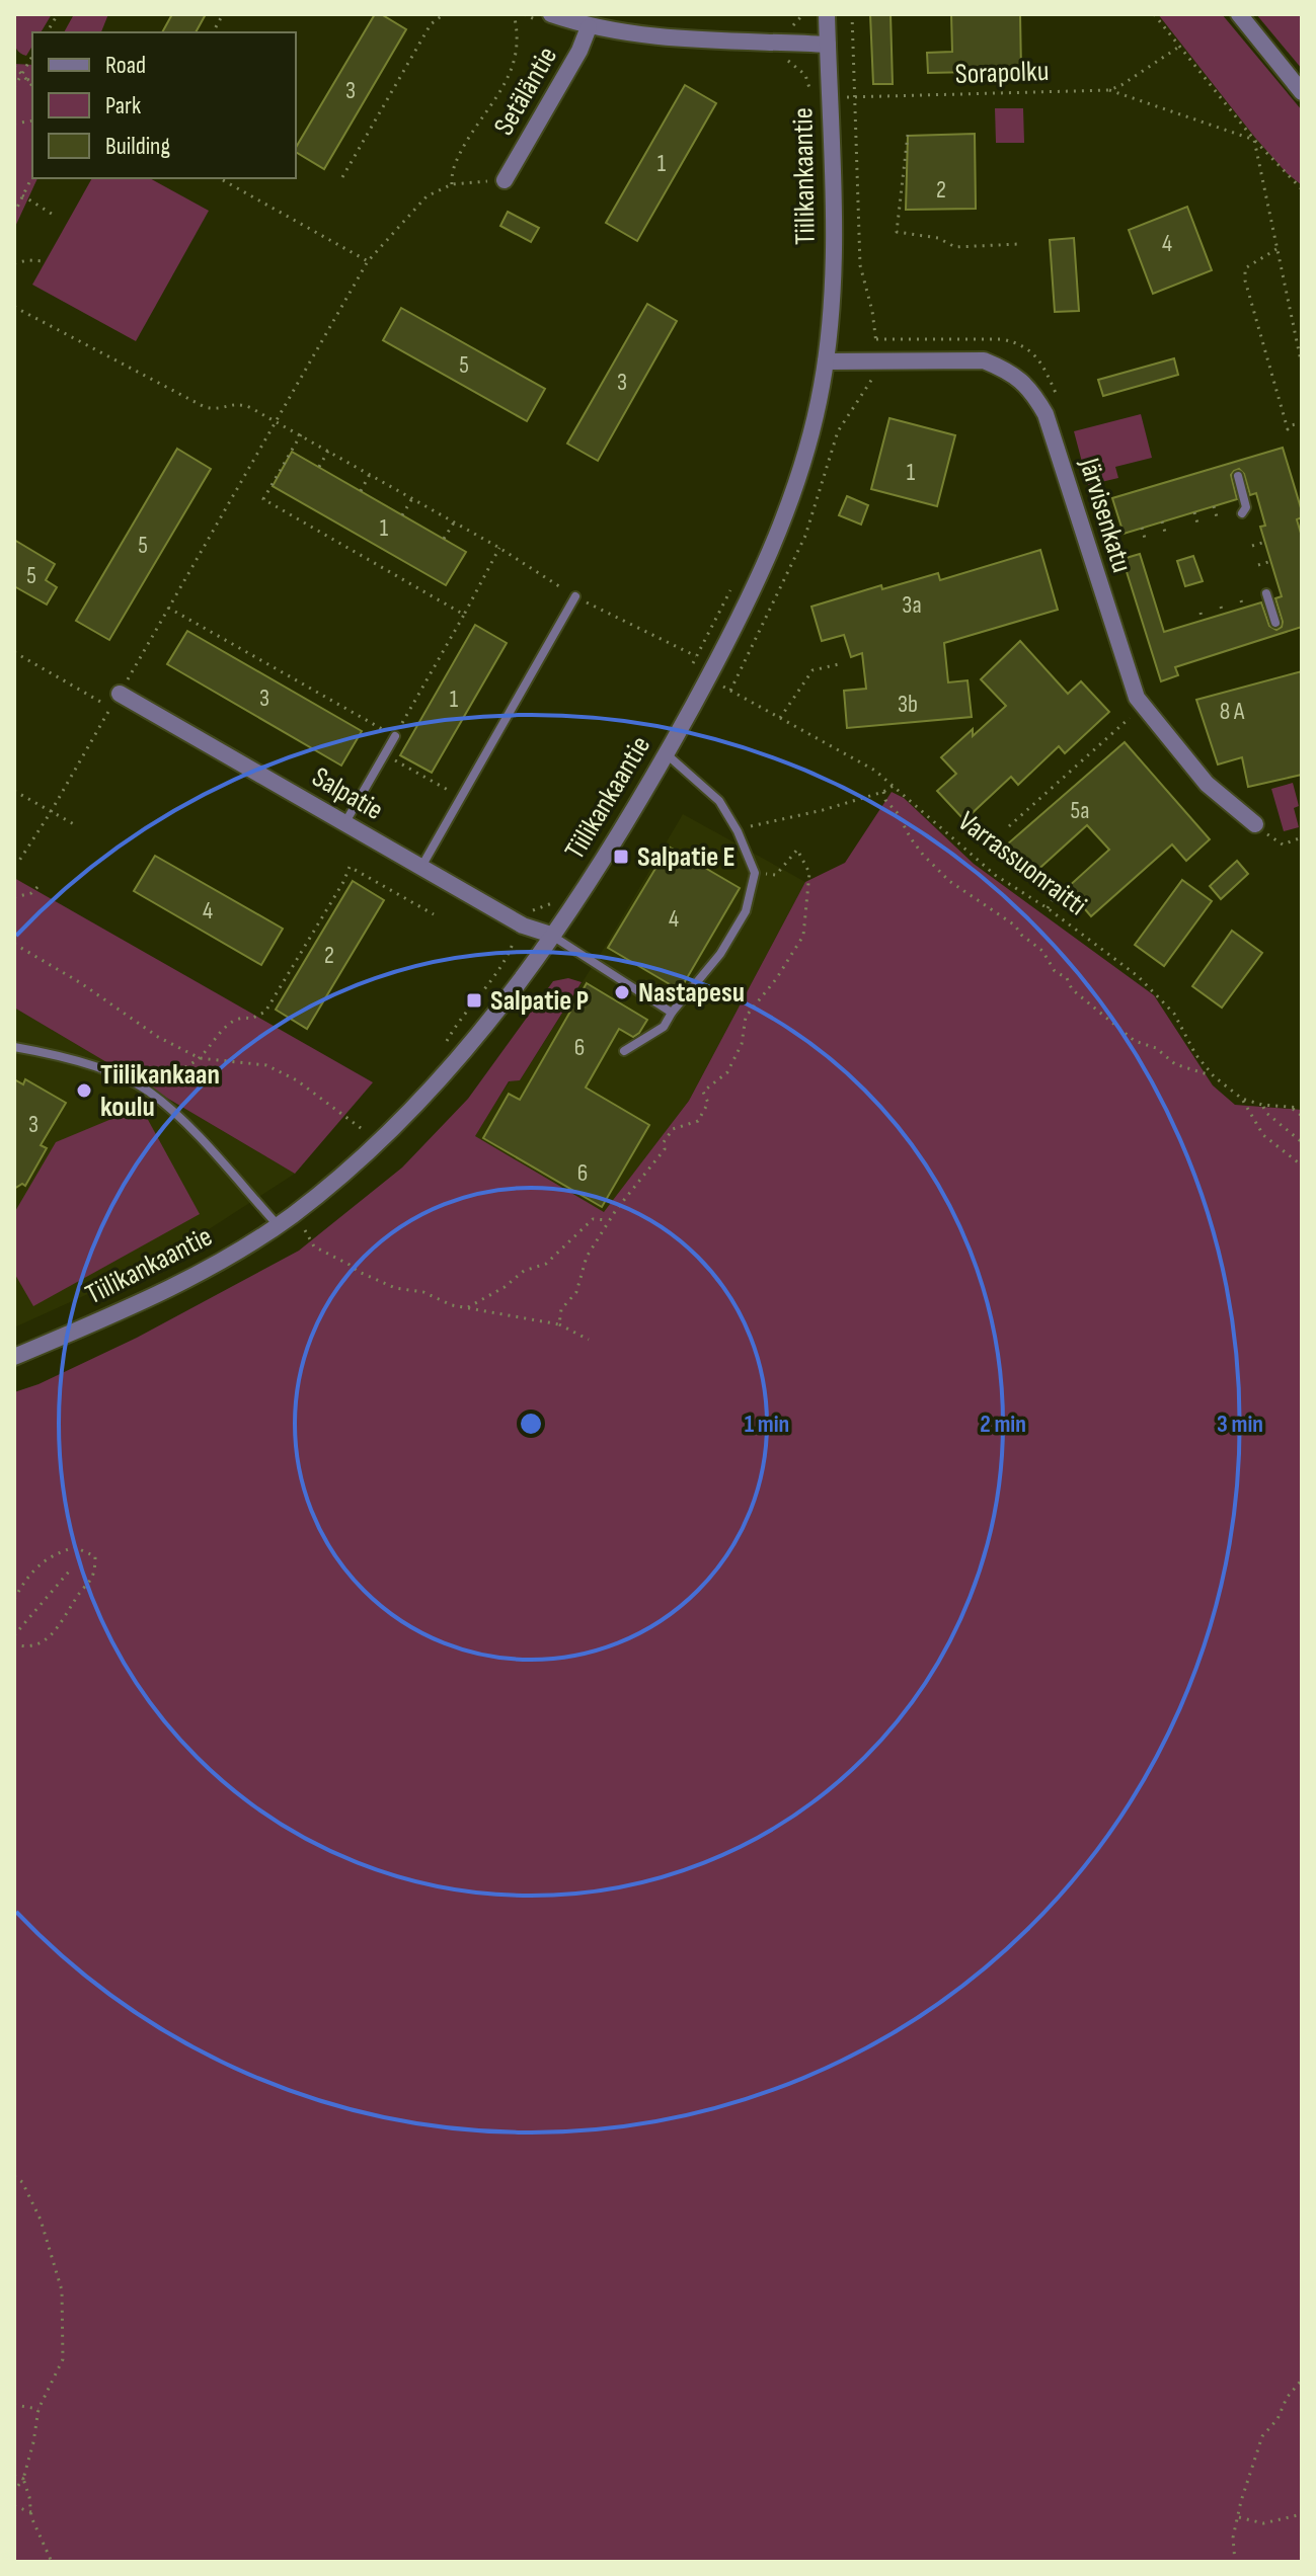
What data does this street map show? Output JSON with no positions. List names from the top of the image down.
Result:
{
  "streets": {
    "street": [
      "Setäläntie",
      "Tiilikankaantie",
      "Järvisenkatu",
      "Salpatie"
    ],
    "path": ["Sorapolku", "Varrassuonraitti"]
  },
  "crossings": [
    ["Sorapolku", "Tiilikankaantie"],
    ["Tiilikankaantie", "Järvisenkatu"],
    ["Tiilikankaantie", "Salpatie"],
    ["Tiilikankaantie", "Varrassuonraitti"]
  ],
  "places": {
    "transit": ["Salpatie E", "Salpatie P"],
    "other": ["Nastapesu", "Tiilikankaan koulu"]
  },
  "house_numbers": [
    "3",
    "1",
    "2",
    "4",
    "5",
    "3",
    "1",
    "1",
    "5",
    "5",
    "3a",
    "3",
    "1",
    "3b",
    "8 A",
    "5a",
    "4",
    "4",
    "2",
    "6",
    "3",
    "6"
  ],
  "legend": ["Road", "Park", "Building"],
  "rings": ["1 min", "2 min", "3 min"]
}
